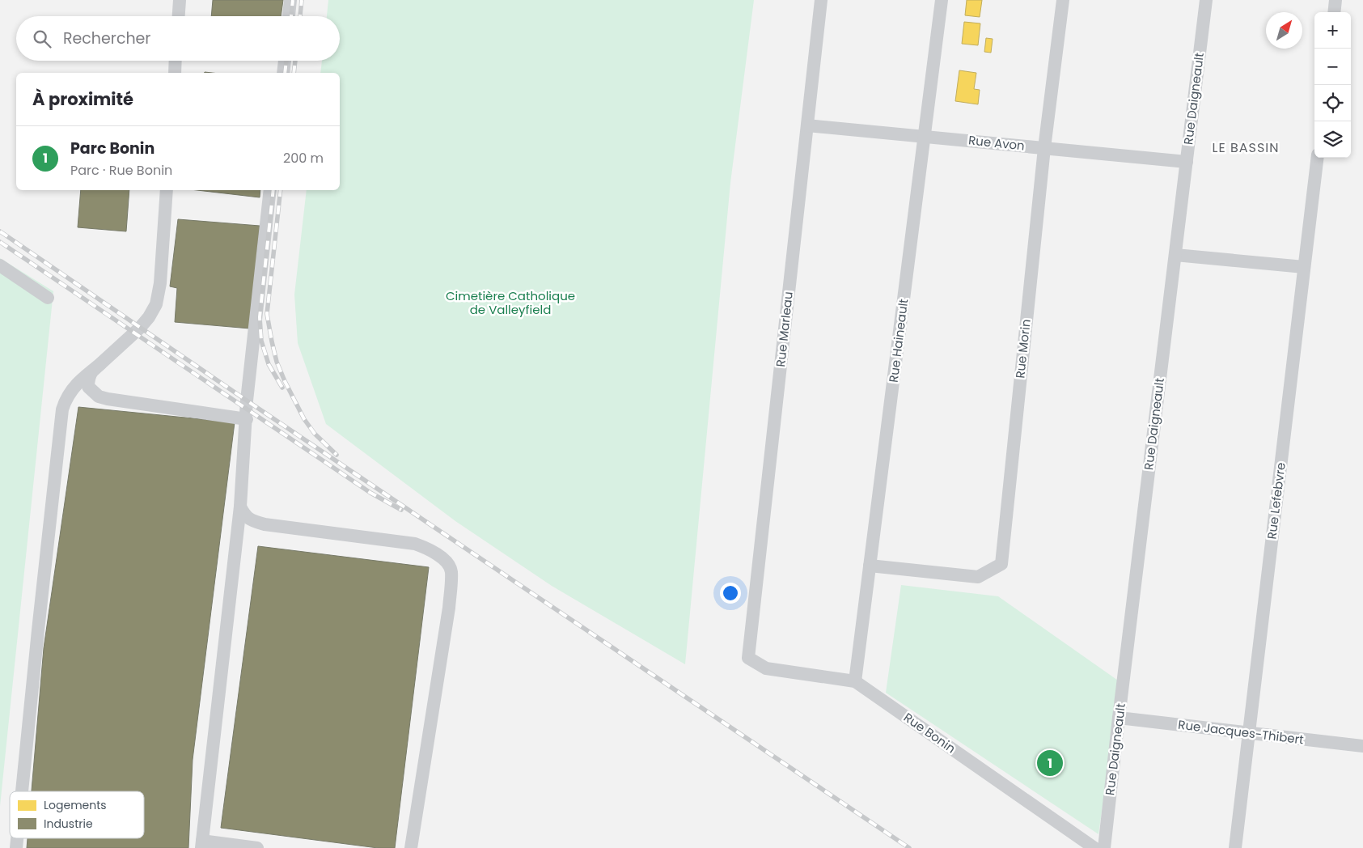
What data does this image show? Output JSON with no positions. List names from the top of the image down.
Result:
{
  "streets": {
    "street": [
      "Rue Daigneault",
      "Rue Avon",
      "Rue Marleau",
      "Rue Haineault",
      "Rue Morin",
      "Rue Lefebvre",
      "Rue Jacques-Thibert",
      "Rue Bonin"
    ]
  },
  "crossings": [
    ["Rue Daigneault", "Rue Avon"],
    ["Rue Daigneault", "Rue Jacques-Thibert"],
    ["Rue Avon", "Rue Marleau"],
    ["Rue Avon", "Rue Haineault"],
    ["Rue Avon", "Rue Morin"],
    ["Rue Marleau", "Rue Bonin"],
    ["Rue Haineault", "Rue Morin"],
    ["Rue Haineault", "Rue Bonin"],
    ["Rue Lefebvre", "Rue Jacques-Thibert"]
  ],
  "districts": ["LE BASSIN"],
  "parks": ["Cimetière Catholique de Valleyfield"],
  "legend": ["Logements", "Industrie"],
  "north": "top right",
  "page": {
    "map_buttons": ["+", "−"],
    "search": "Rechercher",
    "heading": "À proximité",
    "list": [
      {
        "mark": "1",
        "name": "Parc Bonin",
        "note": "Parc · Rue Bonin",
        "value": "200 m"
      }
    ],
    "pins": "1"
  }
}
